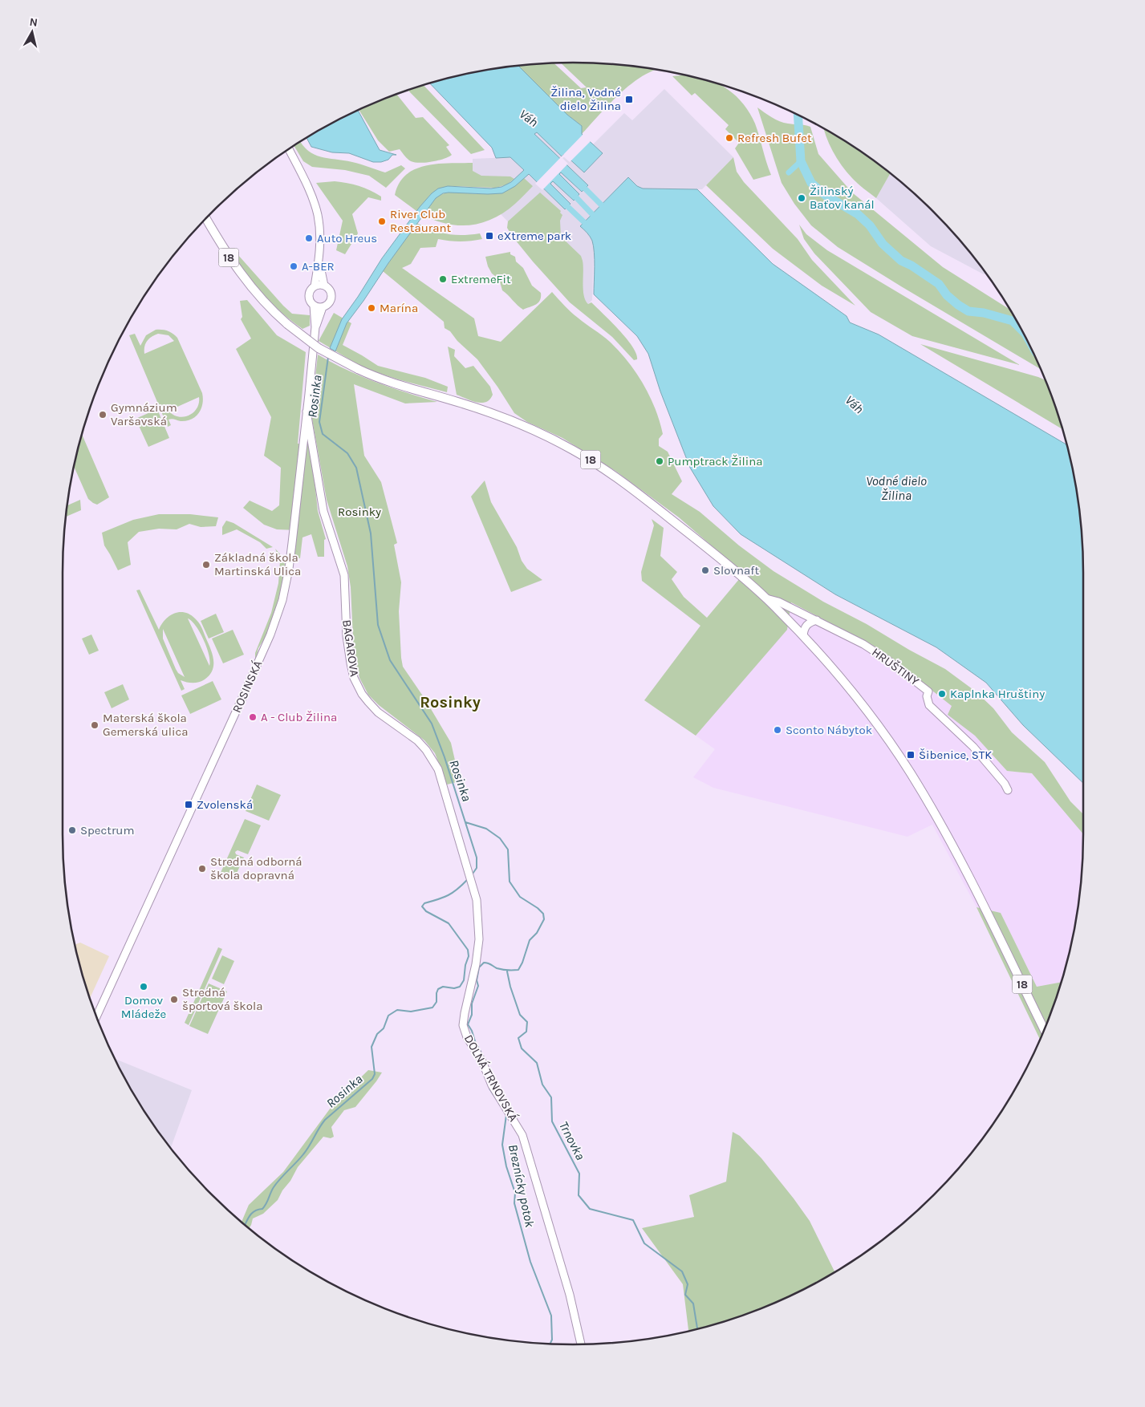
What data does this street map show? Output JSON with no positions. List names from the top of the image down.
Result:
{
  "streets": {
    "main road": ["18"],
    "street": [
      "BAGAROVA",
      "HRUŠTINY",
      "ROSINSKÁ",
      "DOLNÁ TRNOVSKÁ"
    ]
  },
  "crossings": [
    ["18", "HRUŠTINY"],
    ["BAGAROVA", "ROSINSKÁ"],
    ["BAGAROVA", "DOLNÁ TRNOVSKÁ"]
  ],
  "districts": ["Rosinky"],
  "water": [
    "Váh",
    "Rosinka",
    "Vodné dielo Žilina",
    "Trnovka",
    "Breznícky potok"
  ],
  "parks": ["Rosinky"],
  "places": {
    "transit": [
      "Žilina, Vodné dielo Žilina",
      "eXtreme park",
      "Šibenice, STK",
      "Zvolenská"
    ],
    "other": [
      "Refresh Bufet",
      "Žilinský Baťov kanál",
      "River Club Restaurant",
      "Auto Hreus",
      "A-BER",
      "ExtremeFit",
      "Marína",
      "Gymnázium Varšavská",
      "Pumptrack Žilina",
      "Základná škola Martinská Ulica",
      "Slovnaft",
      "Kaplnka Hruštiny",
      "A - Club Žilina",
      "Materská škola Gemerská ulica",
      "Sconto Nábytok",
      "Spectrum",
      "Stredná odborná škola dopravná",
      "Domov Mládeže",
      "Stredná športová škola"
    ]
  },
  "north": "top"
}
